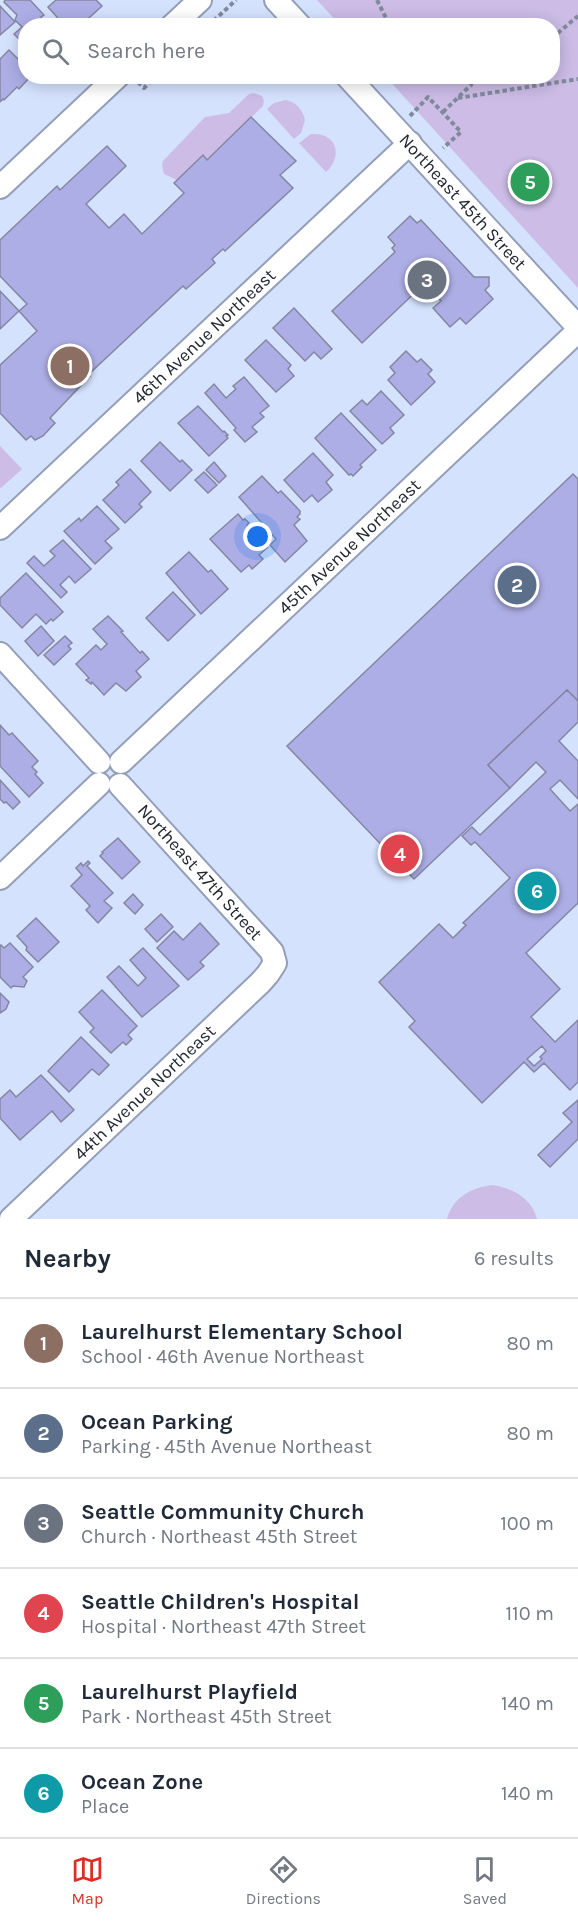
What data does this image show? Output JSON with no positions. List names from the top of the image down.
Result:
{
  "streets": {
    "street": [
      "Northeast 45th Street",
      "46th Avenue Northeast",
      "45th Avenue Northeast",
      "Northeast 47th Street",
      "44th Avenue Northeast"
    ]
  },
  "crossings": [
    ["Northeast 45th Street", "46th Avenue Northeast"],
    ["Northeast 45th Street", "45th Avenue Northeast"],
    ["Northeast 47th Street", "44th Avenue Northeast"]
  ],
  "page": {
    "search": "Search here",
    "pins": [
      "5",
      "3",
      "1",
      "2",
      "4",
      "6"
    ],
    "heading": ["Nearby", "6 results"],
    "list": [
      {
        "mark": "1",
        "name": "Laurelhurst Elementary School",
        "note": "School · 46th Avenue Northeast",
        "value": "80 m"
      },
      {
        "mark": "2",
        "name": "Ocean Parking",
        "note": "Parking · 45th Avenue Northeast",
        "value": "80 m"
      },
      {
        "mark": "3",
        "name": "Seattle Community Church",
        "note": "Church · Northeast 45th Street",
        "value": "100 m"
      },
      {
        "mark": "4",
        "name": "Seattle Children's Hospital",
        "note": "Hospital · Northeast 47th Street",
        "value": "110 m"
      },
      {
        "mark": "5",
        "name": "Laurelhurst Playfield",
        "note": "Park · Northeast 45th Street",
        "value": "140 m"
      },
      {
        "mark": "6",
        "name": "Ocean Zone",
        "note": "Place",
        "value": "140 m"
      }
    ],
    "nav": ["Map", "Directions", "Saved"]
  }
}
